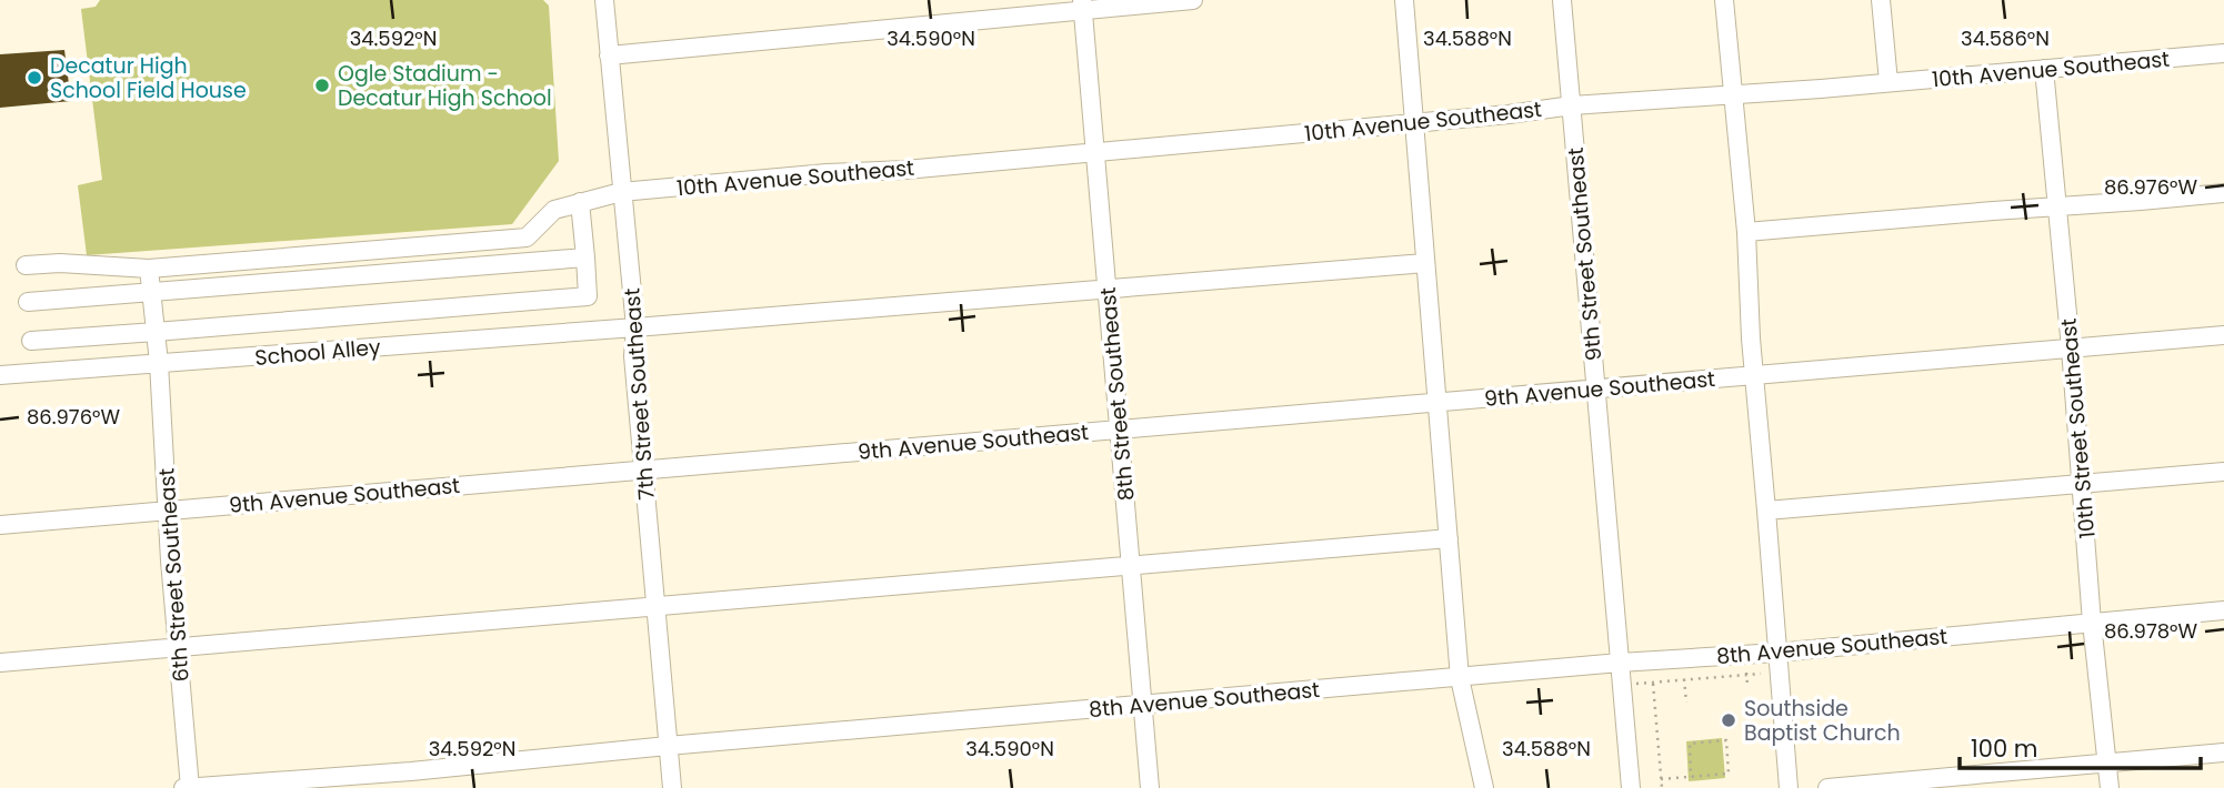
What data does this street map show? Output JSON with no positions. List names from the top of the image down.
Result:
{
  "streets": {
    "street": [
      "10th Avenue Southeast",
      "9th Street Southeast",
      "School Alley",
      "9th Avenue Southeast",
      "7th Street Southeast",
      "8th Street Southeast",
      "10th Street Southeast",
      "6th Street Southeast",
      "8th Avenue Southeast"
    ]
  },
  "crossings": [
    ["10th Avenue Southeast", "9th Street Southeast"],
    ["10th Avenue Southeast", "7th Street Southeast"],
    ["10th Avenue Southeast", "8th Street Southeast"],
    ["10th Avenue Southeast", "10th Street Southeast"],
    ["10th Avenue Southeast", "6th Street Southeast"],
    ["9th Street Southeast", "9th Avenue Southeast"],
    ["9th Street Southeast", "8th Avenue Southeast"],
    ["School Alley", "7th Street Southeast"],
    ["School Alley", "8th Street Southeast"],
    ["School Alley", "6th Street Southeast"],
    ["9th Avenue Southeast", "7th Street Southeast"],
    ["9th Avenue Southeast", "8th Street Southeast"],
    ["9th Avenue Southeast", "10th Street Southeast"],
    ["9th Avenue Southeast", "6th Street Southeast"],
    ["7th Street Southeast", "8th Avenue Southeast"],
    ["8th Street Southeast", "8th Avenue Southeast"],
    ["10th Street Southeast", "8th Avenue Southeast"],
    ["6th Street Southeast", "8th Avenue Southeast"]
  ],
  "places": ["Decatur High School Field House", "Ogle Stadium - Decatur High School", "Southside Baptist Church"],
  "scale_bar": "100 m",
  "coordinates": [
    "34.592°N",
    "34.590°N",
    "34.588°N",
    "34.586°N",
    "86.976°W",
    "86.978°W"
  ]
}
